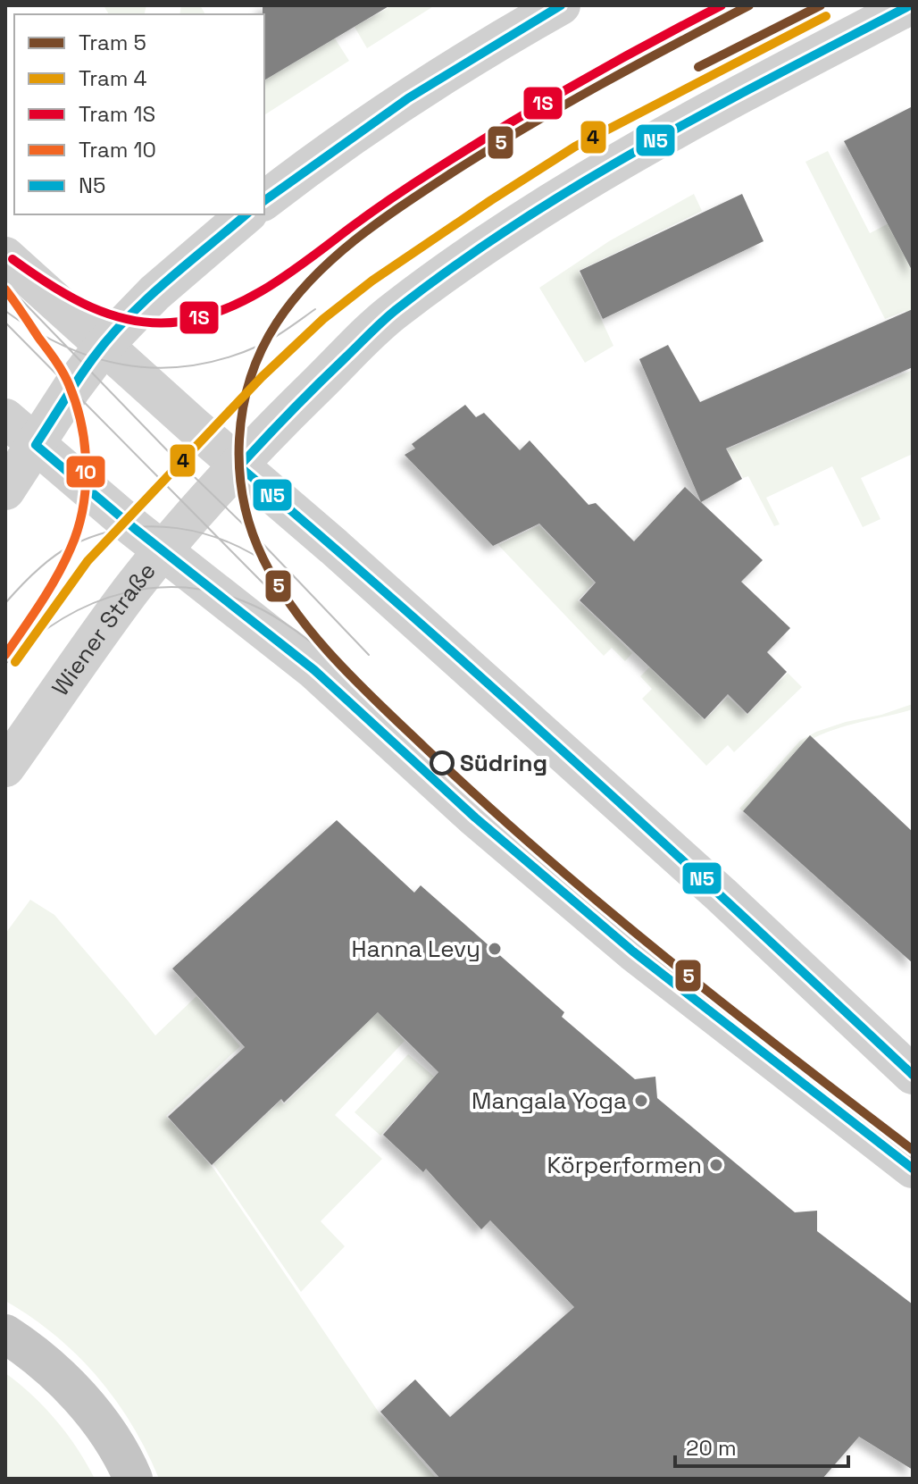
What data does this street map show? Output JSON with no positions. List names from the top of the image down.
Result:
{
  "streets": {
    "main road": ["Wiener Straße"]
  },
  "places": [
    "Südring",
    "Hanna Levy",
    "Mangala Yoga",
    "Körperformen"
  ],
  "lines": [
    "tram line 5",
    "tram line 1S",
    "transit line N5",
    "tram line 4",
    "tram line 10"
  ],
  "legend": [
    "Tram 5",
    "Tram 4",
    "Tram 1S",
    "Tram 10",
    "N5"
  ],
  "scale_bar": "20 m"
}
